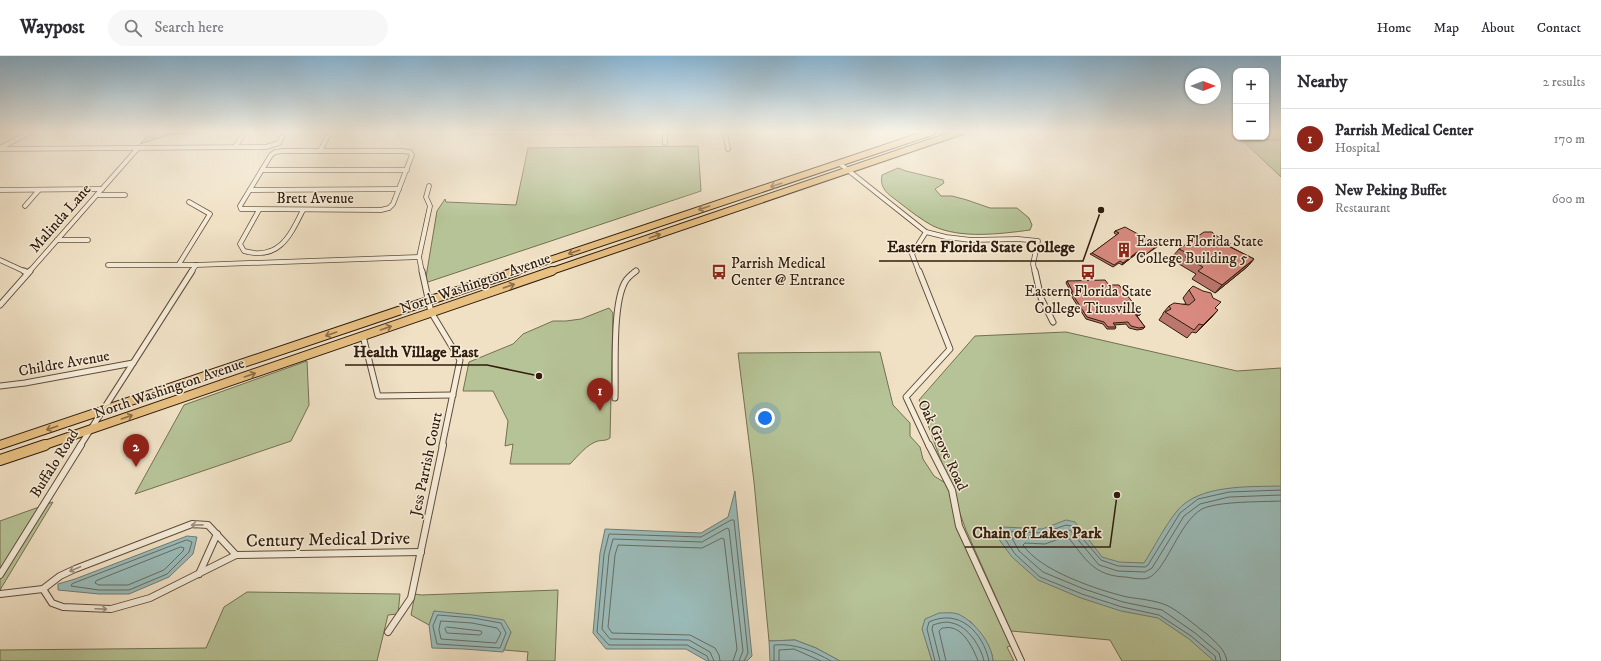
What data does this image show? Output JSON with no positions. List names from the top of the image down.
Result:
{
  "streets": {
    "main road": ["North Washington Avenue"],
    "street": [
      "Brett Avenue",
      "Malinda Lane",
      "Childre Avenue",
      "Oak Grove Road",
      "Buffalo Road",
      "Jess Parrish Court",
      "Century Medical Drive"
    ]
  },
  "crossings": [
    ["North Washington Avenue", "Buffalo Road"],
    ["North Washington Avenue", "Jess Parrish Court"],
    ["Childre Avenue", "Buffalo Road"],
    ["Jess Parrish Court", "Century Medical Drive"]
  ],
  "places": {
    "other": ["Eastern Florida State College", "Health Village East", "Chain of Lakes Park"],
    "building": ["Eastern Florida State College Building 5"],
    "bus stop": ["Parrish Medical Center @ Entrance", "Eastern Florida State College Titusville"]
  },
  "north": "right",
  "page": {
    "header": "Waypost",
    "search": "Search here",
    "nav": [
      "Home",
      "Map",
      "About",
      "Contact"
    ],
    "heading": ["Nearby", "2 results"],
    "map_buttons": ["+", "−"],
    "list": [
      {
        "mark": "1",
        "name": "Parrish Medical Center",
        "note": "Hospital",
        "value": "170 m"
      },
      {
        "mark": "2",
        "name": "New Peking Buffet",
        "note": "Restaurant",
        "value": "600 m"
      }
    ],
    "pins": ["1", "2"]
  }
}
